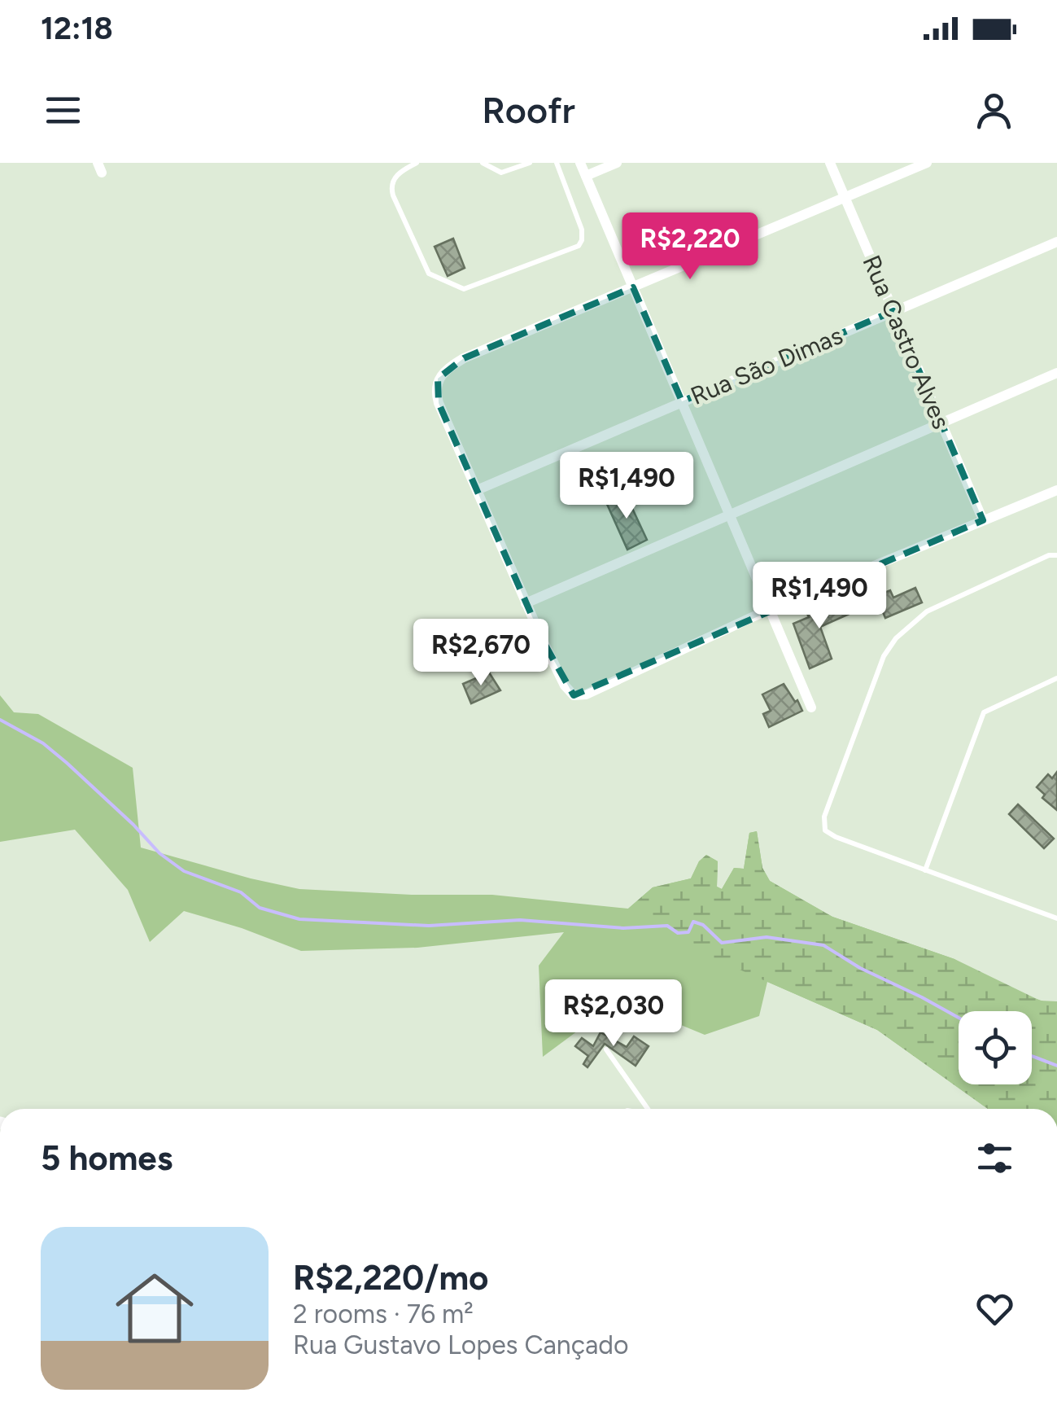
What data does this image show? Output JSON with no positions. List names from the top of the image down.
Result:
{
  "streets": {
    "street": ["Rua Castro Alves", "Rua São Dimas"]
  },
  "crossings": [
    ["Rua Castro Alves", "Rua São Dimas"]
  ],
  "page": {
    "status": "12:18",
    "header": "Roofr",
    "price": [
      "R$2,220",
      "R$1,490",
      "R$1,490",
      "R$2,670",
      "R$2,030"
    ],
    "heading": "5 homes",
    "list": [
      {
        "name": "R$2,220/mo",
        "note": "2 rooms · 76 m² · Rua Gustavo Lopes Cançado"
      }
    ]
  }
}
